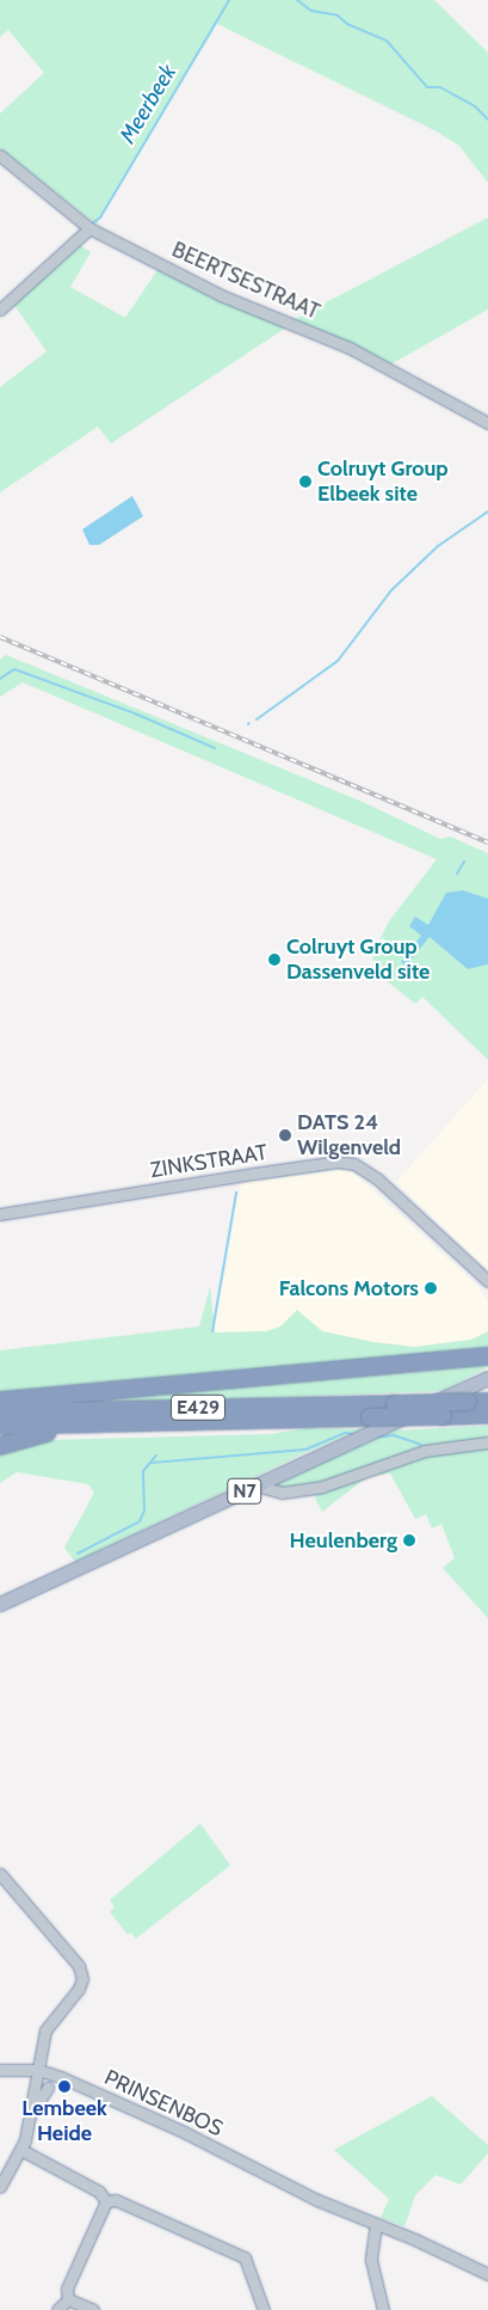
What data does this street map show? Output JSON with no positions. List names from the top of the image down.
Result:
{
  "streets": {
    "highway": ["E429"],
    "main road": ["N7"],
    "street": ["BEERTSESTRAAT", "ZINKSTRAAT", "PRINSENBOS"]
  },
  "water": ["Meerbeek"],
  "places": [
    "Colruyt Group Elbeek site",
    "Colruyt Group Dassenveld site",
    "DATS 24 Wilgenveld",
    "Falcons Motors",
    "Heulenberg",
    "Lembeek Heide"
  ]
}
